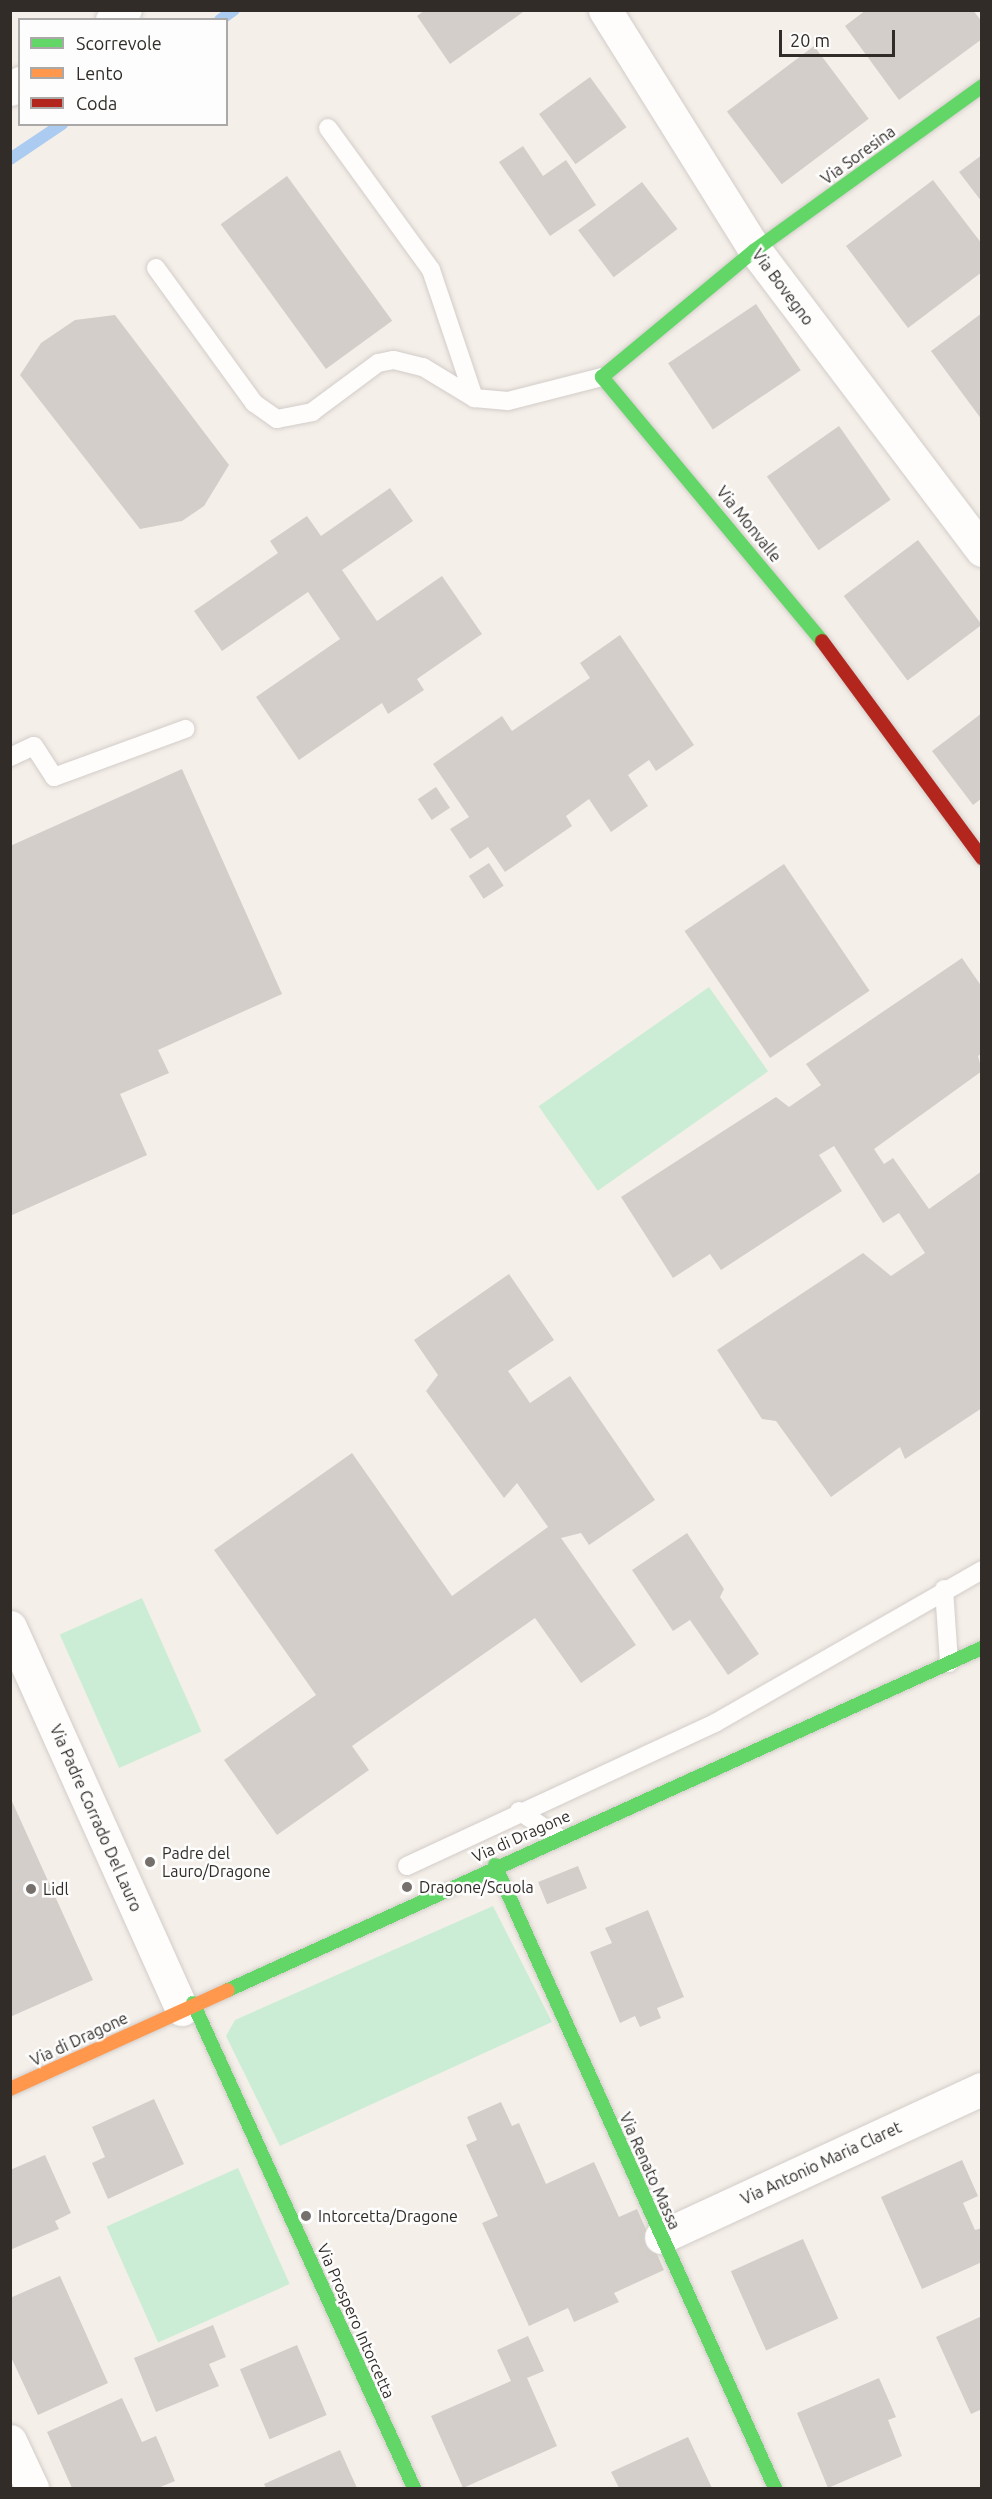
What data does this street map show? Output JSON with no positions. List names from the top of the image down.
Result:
{
  "streets": {
    "street": [
      "Via Soresina",
      "Via Bovegno",
      "Via Monvalle",
      "Via Padre Corrado Del Lauro",
      "Via di Dragone",
      "Via Antonio Maria Claret",
      "Via Renato Massa",
      "Via Prospero Intorcetta"
    ]
  },
  "crossings": [
    ["Via Soresina", "Via Bovegno"],
    ["Via Padre Corrado Del Lauro", "Via di Dragone"],
    ["Via Padre Corrado Del Lauro", "Via Prospero Intorcetta"],
    ["Via di Dragone", "Via Renato Massa"],
    ["Via di Dragone", "Via Prospero Intorcetta"],
    ["Via Antonio Maria Claret", "Via Renato Massa"]
  ],
  "places": [
    "Padre del Lauro/Dragone",
    "Dragone/Scuola",
    "Lidl",
    "Intorcetta/Dragone"
  ],
  "legend": ["Scorrevole", "Lento", "Coda"],
  "scale_bar": "20 m"
}
